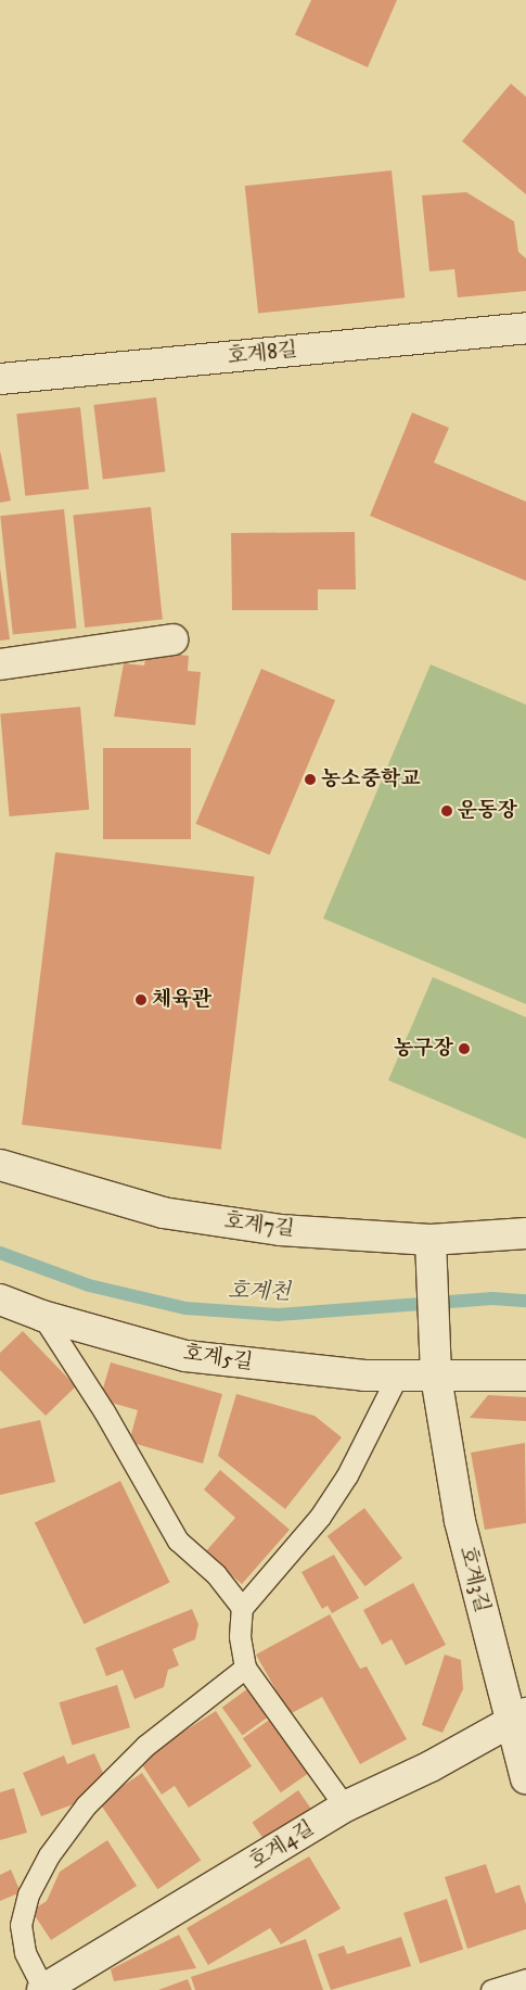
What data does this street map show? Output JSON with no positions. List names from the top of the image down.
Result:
{
  "streets": {
    "street": [
      "호계8길",
      "호계7길",
      "호계5길",
      "호계3길",
      "호계4길"
    ]
  },
  "crossings": [
    ["호계7길", "호계3길"],
    ["호계5길", "호계3길"],
    ["호계3길", "호계4길"]
  ],
  "water": ["호계천"],
  "places": [
    "농소중학교",
    "운동장",
    "체육관",
    "농구장"
  ]
}
